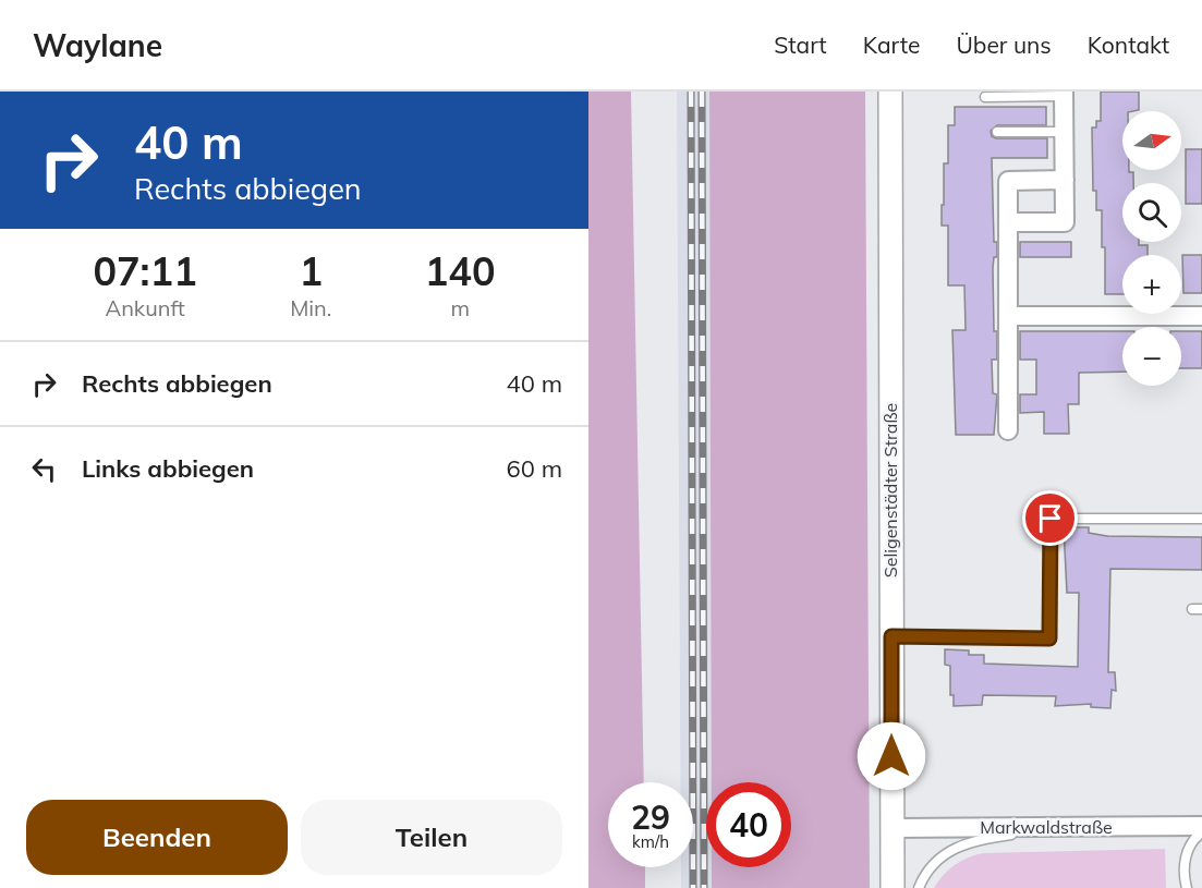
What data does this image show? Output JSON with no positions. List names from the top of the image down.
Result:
{
  "streets": {
    "street": ["Seligenstädter Straße", "Markwaldstraße"]
  },
  "crossings": [
    ["Seligenstädter Straße", "Markwaldstraße"]
  ],
  "north": "right",
  "page": {
    "header": "Waylane",
    "nav": [
      "Start",
      "Karte",
      "Über uns",
      "Kontakt"
    ],
    "turn": ["40 m", "Rechts abbiegen"],
    "map_buttons": ["+", "−"],
    "eta": [
      "07:11",
      "Ankunft",
      "1",
      "Min.",
      "140",
      "m"
    ],
    "list": [
      {
        "name": "Rechts abbiegen",
        "value": "40 m"
      },
      {
        "name": "Links abbiegen",
        "value": "60 m"
      }
    ],
    "speed": "29 km/h",
    "limit": "40",
    "buttons": ["Beenden", "Teilen"]
  }
}
